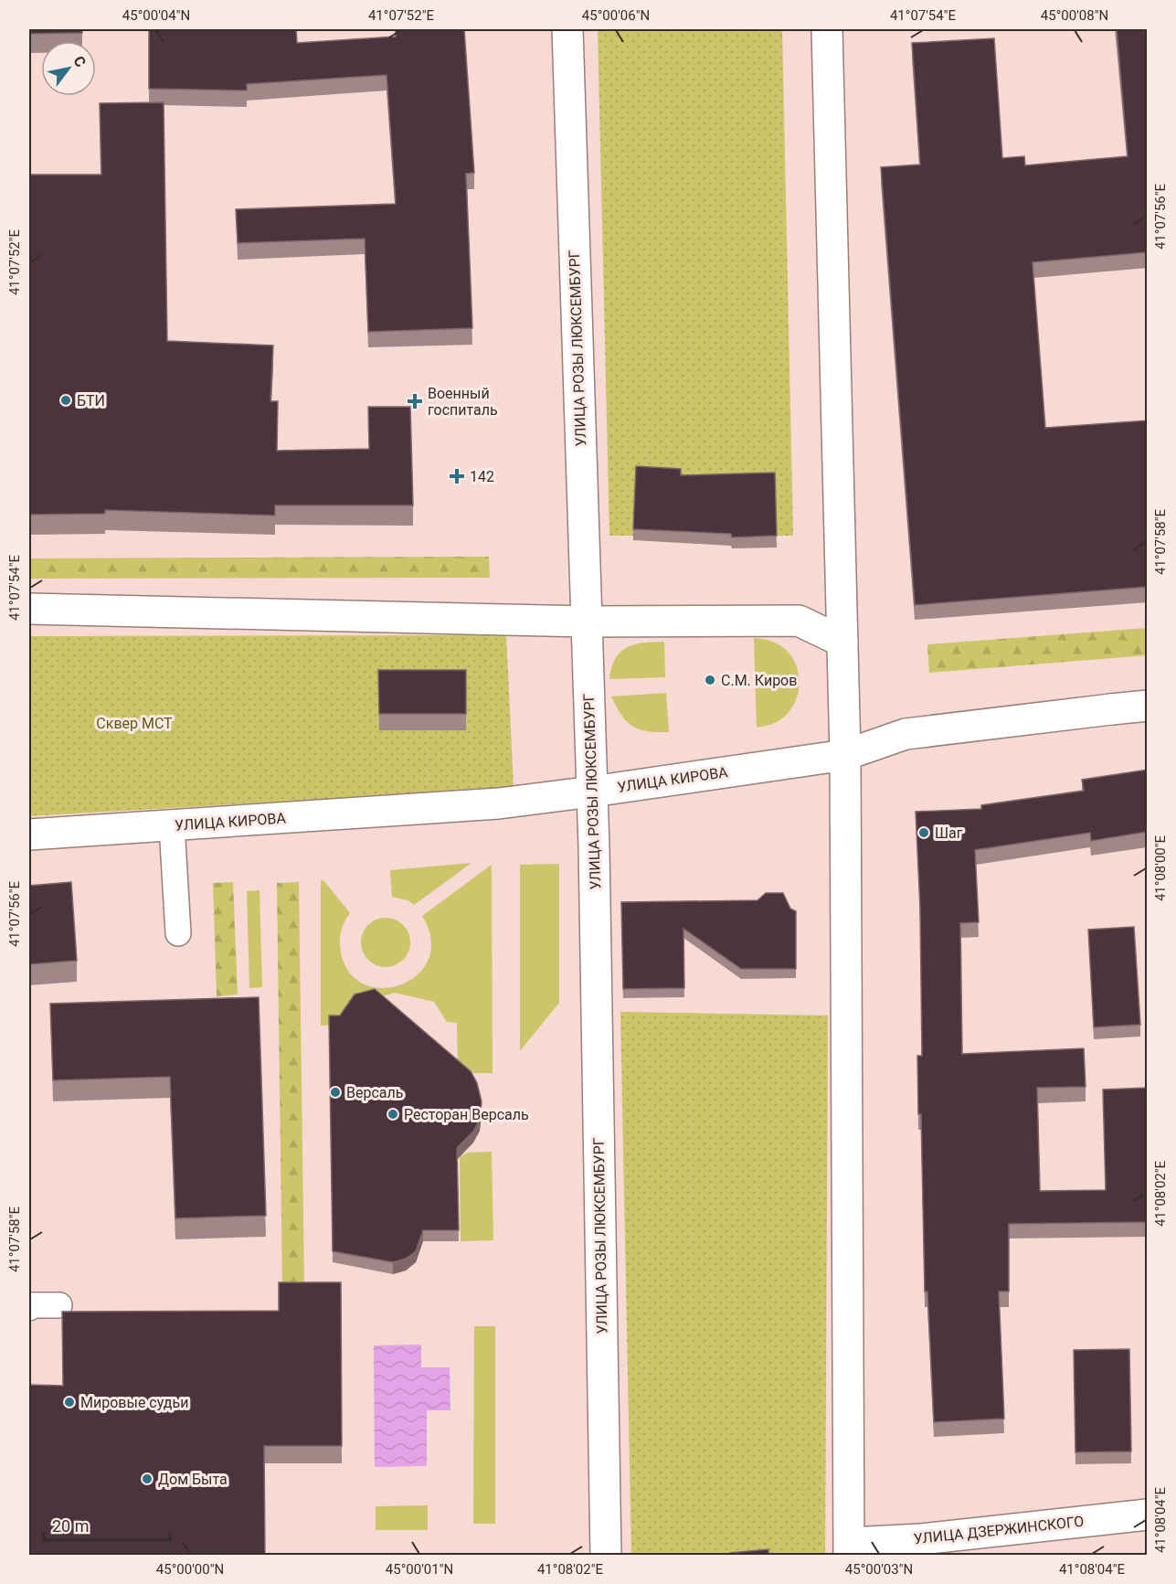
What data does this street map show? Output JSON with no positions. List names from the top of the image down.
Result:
{
  "streets": {
    "main road": ["УЛИЦА РОЗЫ ЛЮКСЕМБУРГ", "УЛИЦА КИРОВА", "УЛИЦА ДЗЕРЖИНСКОГО"]
  },
  "crossings": [
    ["УЛИЦА РОЗЫ ЛЮКСЕМБУРГ", "УЛИЦА КИРОВА"]
  ],
  "parks": ["Сквер МСТ"],
  "places": {
    "other": [
      "БТИ",
      "С.М. Киров",
      "Шаг",
      "Версаль",
      "Ресторан Версаль",
      "Мировые судьи",
      "Дом Быта"
    ],
    "health": ["Военный госпиталь", "142"]
  },
  "scale_bar": "20 m",
  "north": "top right",
  "coordinates": [
    "45°00'04\"N",
    "41°07'52\"E",
    "45°00'06\"N",
    "41°07'54\"E",
    "45°00'08\"N",
    "41°07'56\"E",
    "41°07'58\"E",
    "41°08'00\"E",
    "41°08'02\"E",
    "41°08'04\"E",
    "45°00'00\"N",
    "45°00'01\"N",
    "45°00'03\"N"
  ]
}
